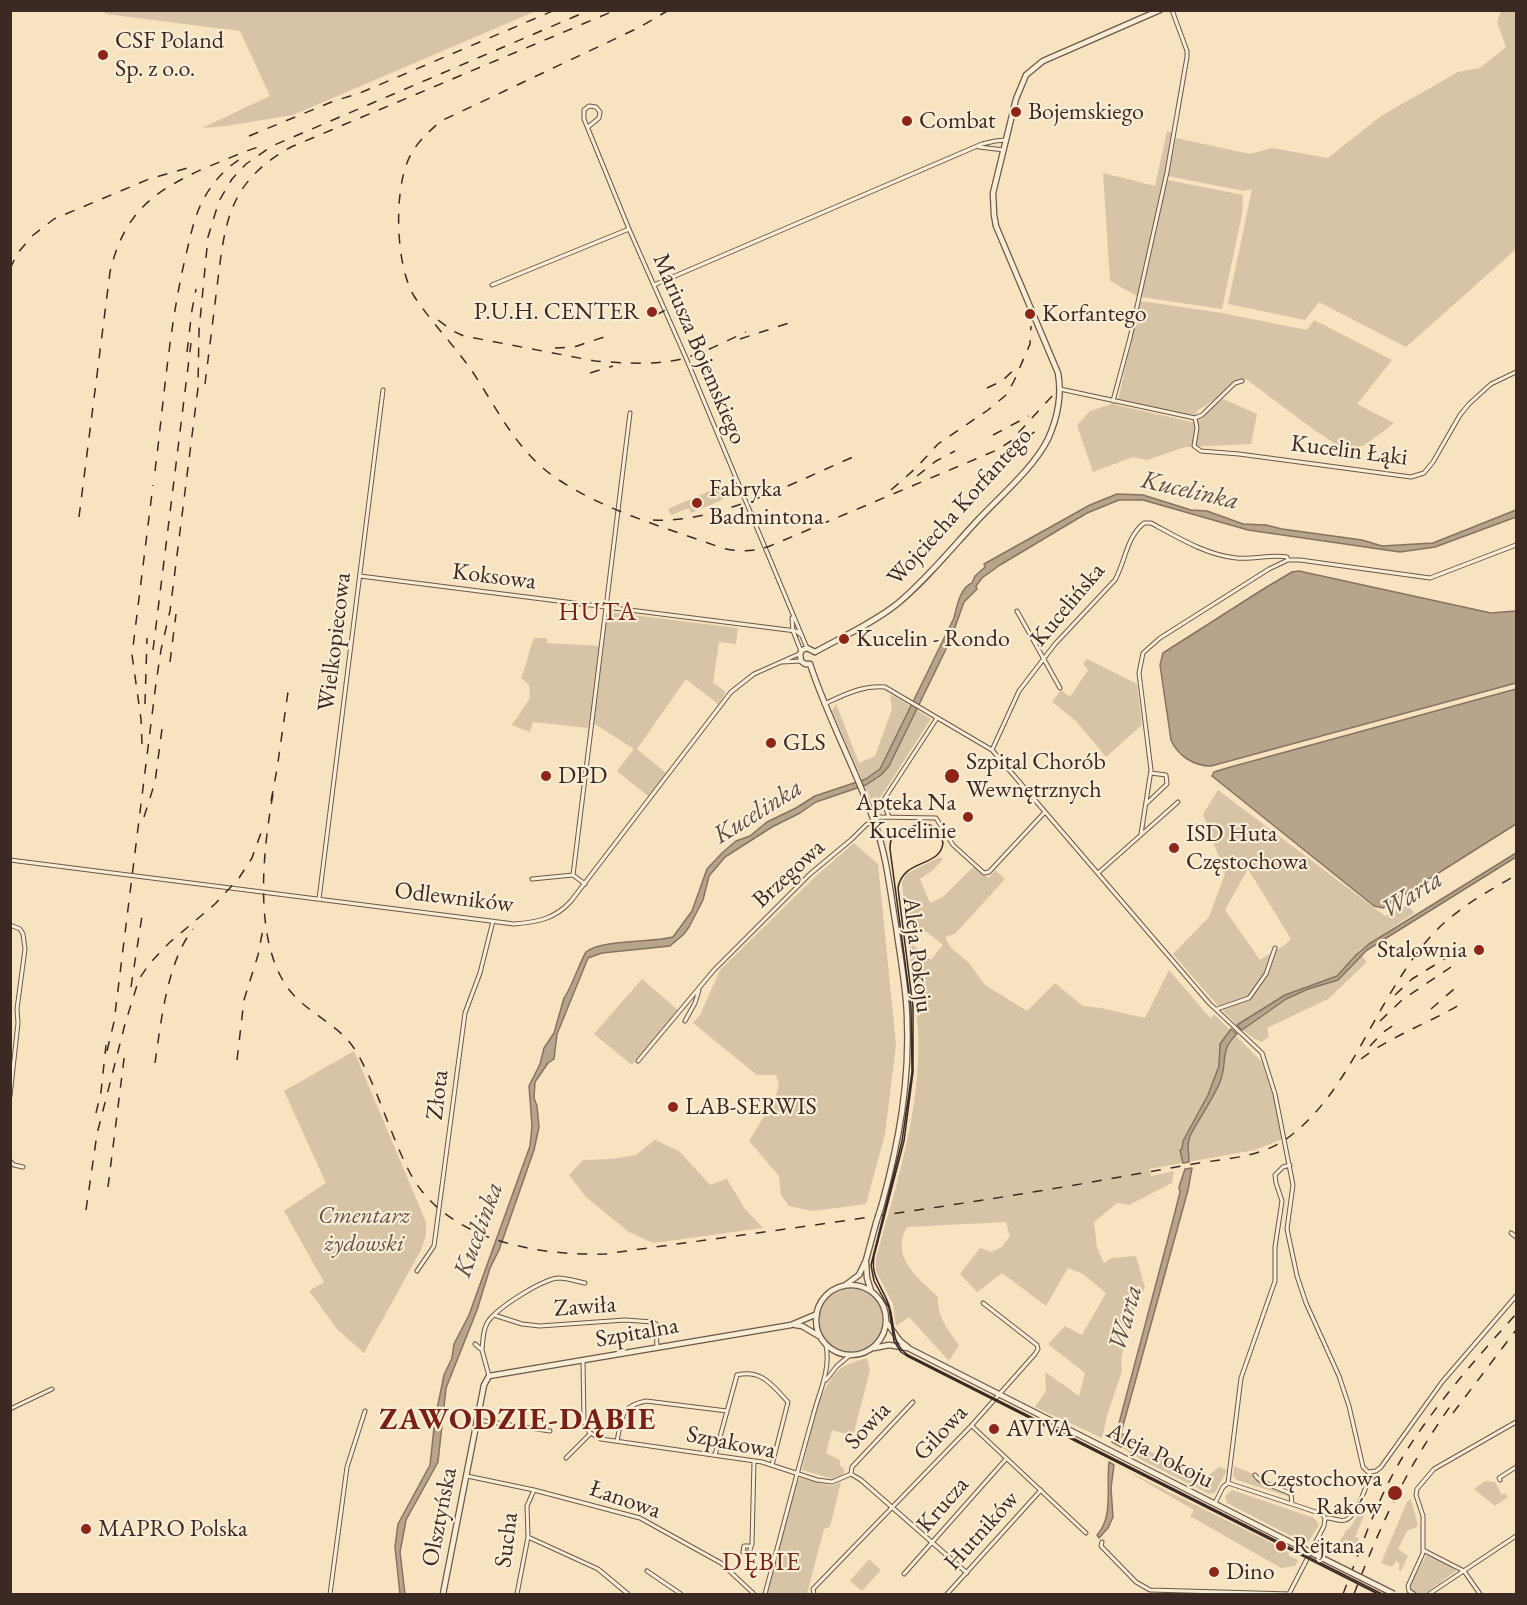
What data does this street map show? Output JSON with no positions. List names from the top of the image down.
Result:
{
  "streets": {
    "street": [
      "Mariusza Bojemskiego",
      "Kucelin Łąki",
      "Wojciecha Korfantego",
      "Koksowa",
      "Kucelińska",
      "Wielkopiecowa",
      "Brzegowa",
      "Odlewników",
      "Aleja Pokoju",
      "Złota",
      "Zawiła",
      "Szpitalna",
      "Sowia",
      "Gilowa",
      "Szpakowa",
      "Łanowa",
      "Krucza",
      "Olsztyńska",
      "Hutników",
      "Sucha"
    ]
  },
  "crossings": [
    ["Mariusza Bojemskiego", "Wojciecha Korfantego"],
    ["Mariusza Bojemskiego", "Koksowa"],
    ["Mariusza Bojemskiego", "Odlewników"],
    ["Mariusza Bojemskiego", "Aleja Pokoju"],
    ["Wojciecha Korfantego", "Odlewników"],
    ["Wojciecha Korfantego", "Aleja Pokoju"],
    ["Koksowa", "Wielkopiecowa"],
    ["Wielkopiecowa", "Odlewników"],
    ["Brzegowa", "Aleja Pokoju"],
    ["Odlewników", "Aleja Pokoju"],
    ["Odlewników", "Złota"],
    ["Aleja Pokoju", "Szpitalna"],
    ["Aleja Pokoju", "Gilowa"],
    ["Zawiła", "Szpitalna"],
    ["Szpitalna", "Olsztyńska"],
    ["Sowia", "Szpakowa"],
    ["Łanowa", "Olsztyńska"],
    ["Łanowa", "Sucha"]
  ],
  "districts": ["HUTA", "ZAWODZIE-DĄBIE", "DĘBIE"],
  "water": ["Kucelinka", "Warta"],
  "parks": ["Cmentarz żydowski"],
  "places": [
    "CSF Poland Sp. z o.o.",
    "Bojemskiego",
    "Combat",
    "P.U.H. CENTER",
    "Korfantego",
    "Fabryka Badmintona",
    "Kucelin - Rondo",
    "GLS",
    "DPD",
    "Szpital Chorób Wewnętrznych",
    "Apteka Na Kucelinie",
    "ISD Huta Częstochowa",
    "Stalownia",
    "LAB-SERWIS",
    "AVIVA",
    "Częstochowa Raków",
    "MAPRO Polska",
    "Rejtana",
    "Dino"
  ]
}
